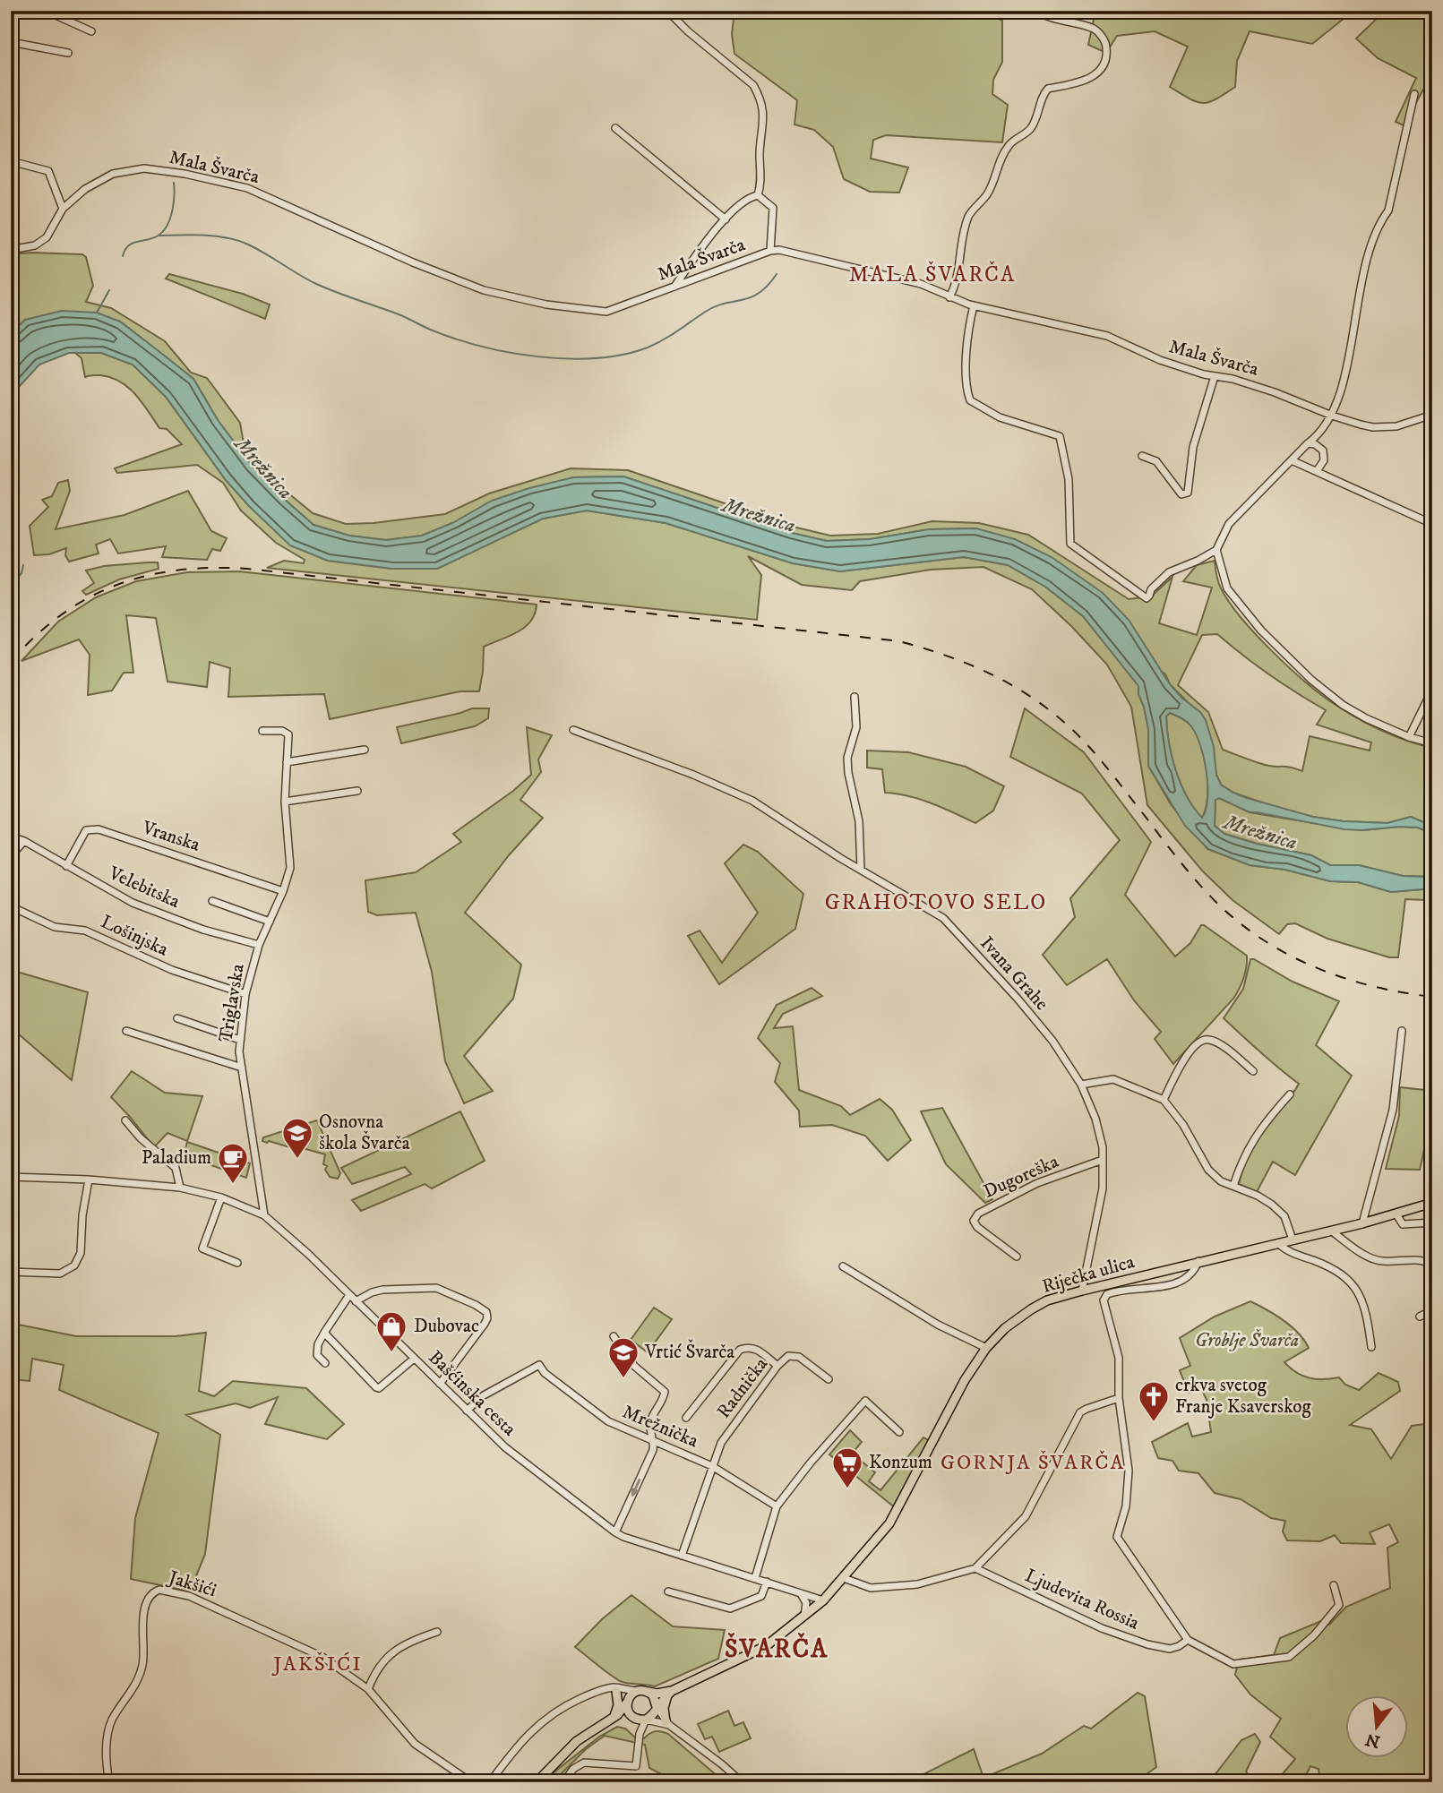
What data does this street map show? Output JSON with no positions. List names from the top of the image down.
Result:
{
  "streets": {
    "main road": ["Riječka ulica"],
    "street": [
      "Mala Švarča",
      "Vranska",
      "Velebitska",
      "Lošinjska",
      "Ivana Grahe",
      "Triglavska",
      "Dugoreška",
      "Radnička",
      "Bašćinska cesta",
      "Mrežnička",
      "Jakšići",
      "Ljudevita Rossia"
    ]
  },
  "crossings": [
    ["Vranska", "Velebitska"],
    ["Vranska", "Triglavska"],
    ["Velebitska", "Triglavska"],
    ["Lošinjska", "Triglavska"],
    ["Ivana Grahe", "Dugoreška"],
    ["Ivana Grahe", "Riječka ulica"],
    ["Triglavska", "Bašćinska cesta"],
    ["Riječka ulica", "Bašćinska cesta"],
    ["Radnička", "Bašćinska cesta"],
    ["Radnička", "Mrežnička"],
    ["Bašćinska cesta", "Mrežnička"]
  ],
  "districts": [
    "MALA ŠVARČA",
    "GRAHOTOVO SELO",
    "GORNJA ŠVARČA",
    "ŠVARČA",
    "JAKŠIĆI"
  ],
  "water": ["Mrežnica"],
  "parks": ["Groblje Švarča"],
  "places": {
    "school or university": ["Osnovna škola Švarča", "Vrtić Švarča"],
    "cafe": ["Paladium"],
    "shop": ["Dubovac"],
    "church": ["crkva svetog Franje Ksaverskog"],
    "supermarket": ["Konzum"]
  },
  "north": "bottom"
}
